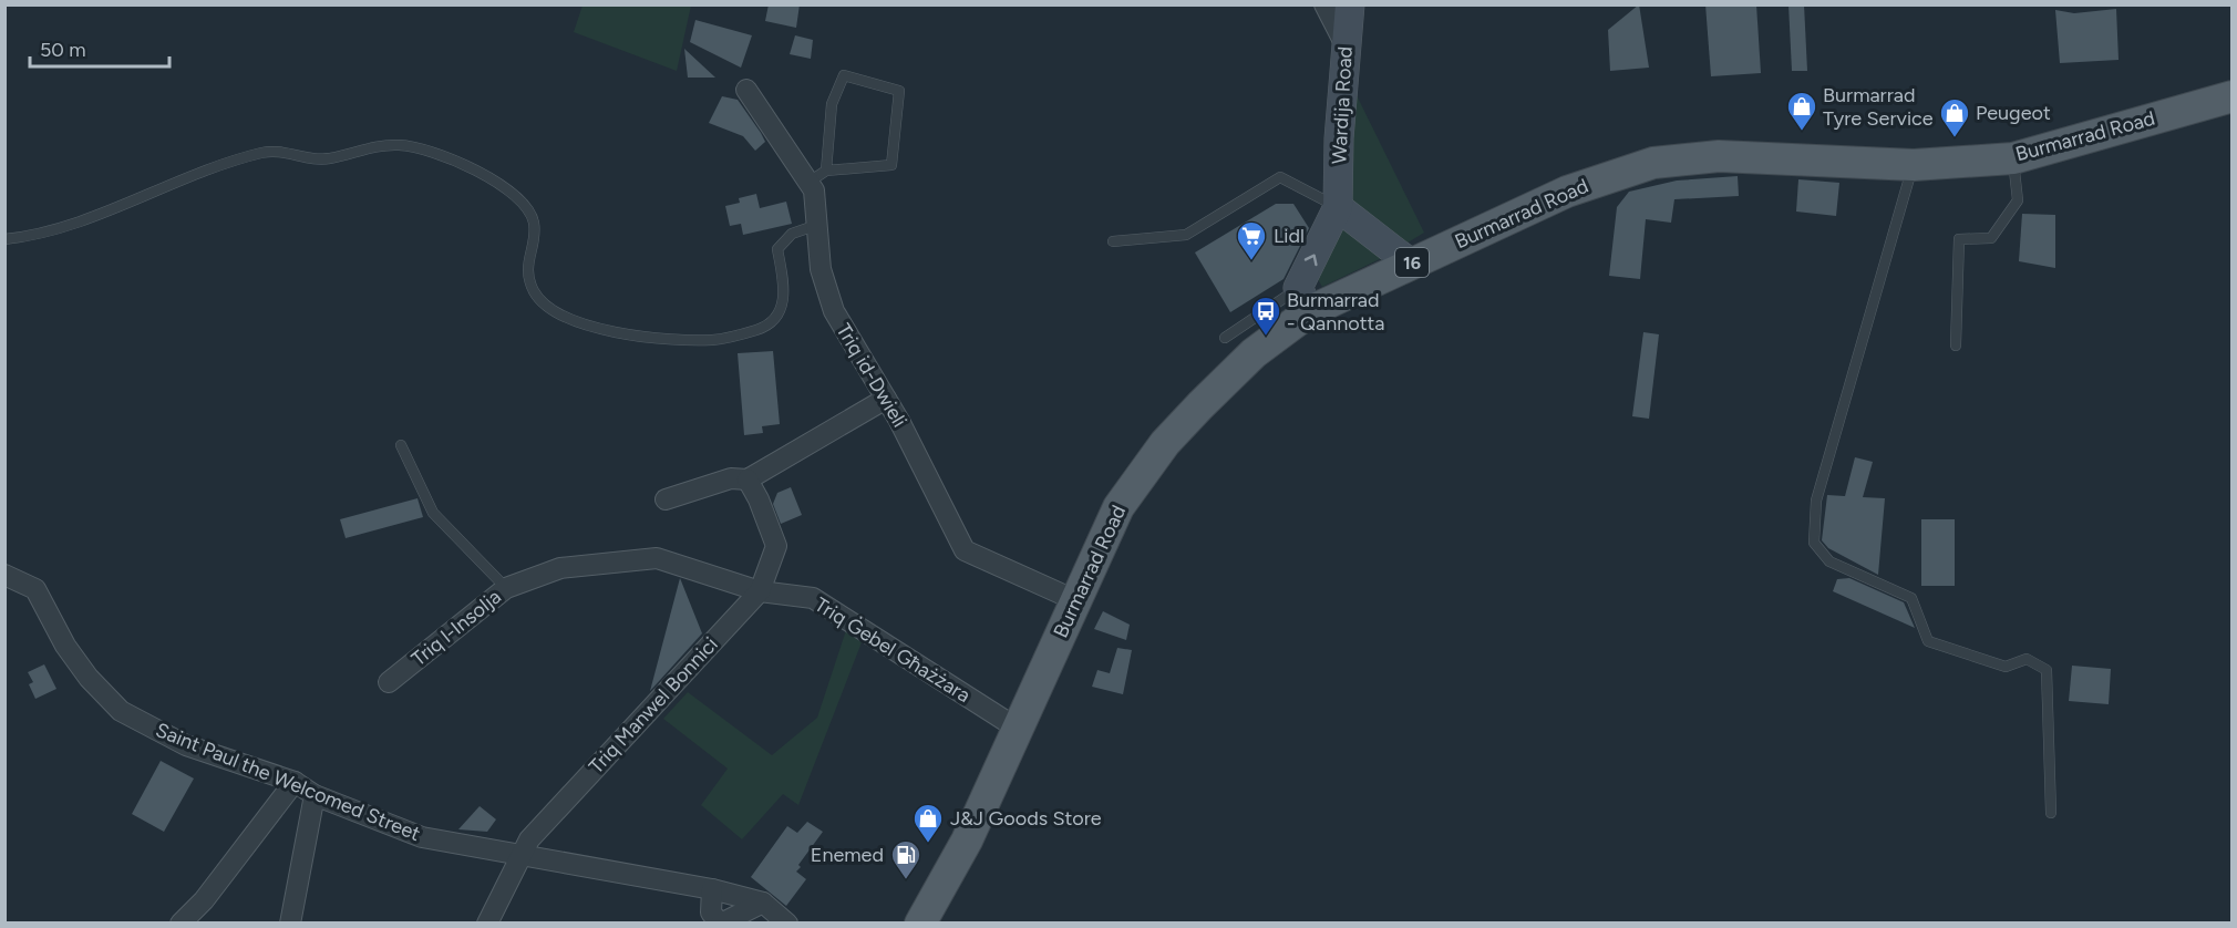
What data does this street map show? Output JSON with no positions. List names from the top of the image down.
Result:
{
  "streets": {
    "main road": ["Burmarrad Road", "16"],
    "street": [
      "Wardija Road",
      "Triq id-Dwieli",
      "Triq l-Insolja",
      "Triq Ġebel Għażżara",
      "Triq Manwel Bonnici",
      "Saint Paul the Welcomed Street"
    ]
  },
  "crossings": [
    ["Wardija Road", "Burmarrad Road"],
    ["Burmarrad Road", "Triq id-Dwieli"],
    ["Burmarrad Road", "Triq Ġebel Għażżara"],
    ["Triq l-Insolja", "Triq Ġebel Għażżara"],
    ["Triq l-Insolja", "Triq Manwel Bonnici"],
    ["Triq Ġebel Għażżara", "Triq Manwel Bonnici"],
    ["Triq Manwel Bonnici", "Saint Paul the Welcomed Street"]
  ],
  "places": {
    "shop": ["Burmarrad Tyre Service", "Peugeot", "J&J Goods Store"],
    "supermarket": ["Lidl"],
    "bus stop": ["Burmarrad - Qannotta"],
    "fuel station": ["Enemed"]
  },
  "scale_bar": "50 m"
}
